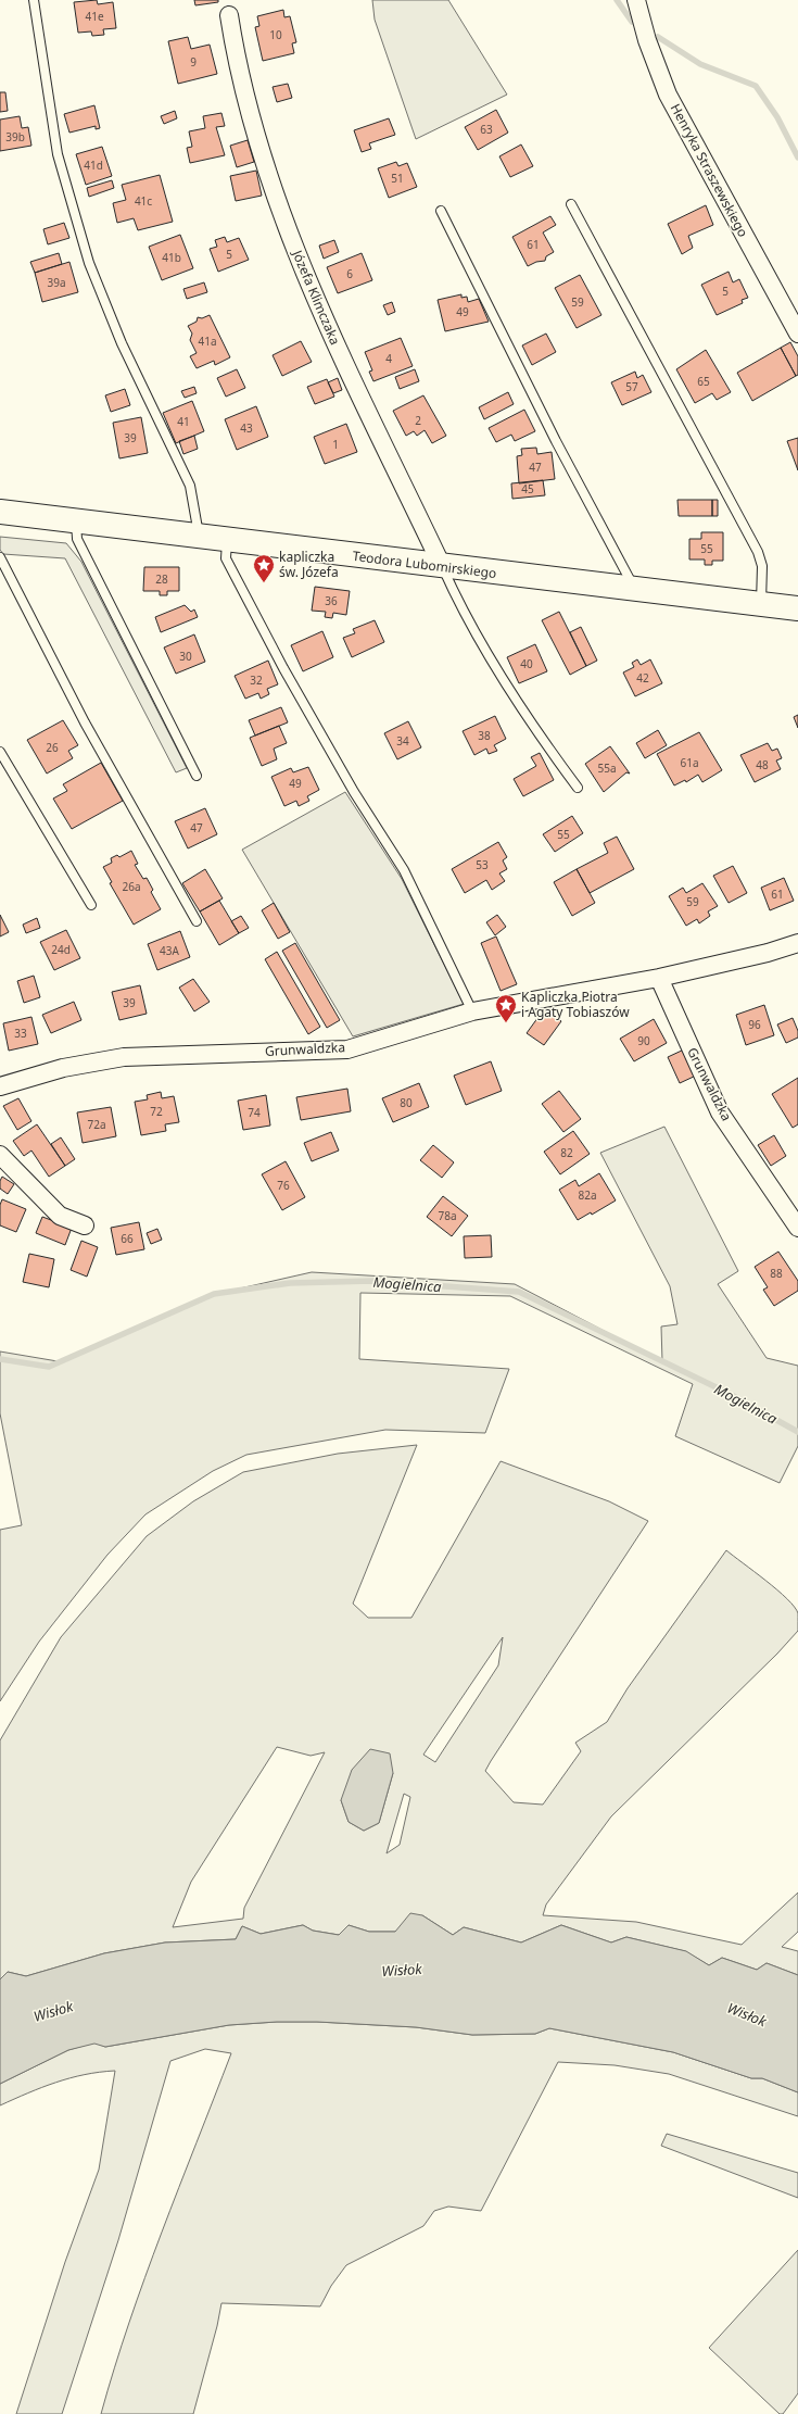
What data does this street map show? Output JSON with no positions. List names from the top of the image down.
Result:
{
  "streets": {
    "highway": ["Teodora Lubomirskiego"],
    "street": ["Henryka Straszewskiego", "Józefa Klimczaka", "Grunwaldzka"]
  },
  "crossings": [
    ["Józefa Klimczaka", "Teodora Lubomirskiego"]
  ],
  "water": ["Mogielnica", "Wisłok"],
  "places": {
    "place": ["kapliczka św. Józefa", "Kapliczka Piotra i Agaty Tobiaszów"]
  },
  "house_numbers": [
    "41e",
    "10",
    "9",
    "63",
    "39b",
    "41d",
    "51",
    "41c",
    "61",
    "5",
    "41b",
    "6",
    "39a",
    "5",
    "59",
    "49",
    "41a",
    "4",
    "65",
    "57",
    "2",
    "41",
    "43",
    "39",
    "1",
    "47",
    "45",
    "55",
    "28",
    "36",
    "30",
    "40",
    "42",
    "32",
    "38",
    "34",
    "26",
    "61a",
    "48",
    "55a",
    "49",
    "47",
    "55",
    "53",
    "26a",
    "61",
    "59",
    "24d",
    "43A",
    "39",
    "96",
    "33",
    "90",
    "80",
    "72",
    "74",
    "72a",
    "82",
    "76",
    "82a",
    "78a",
    "66",
    "88"
  ]
}
